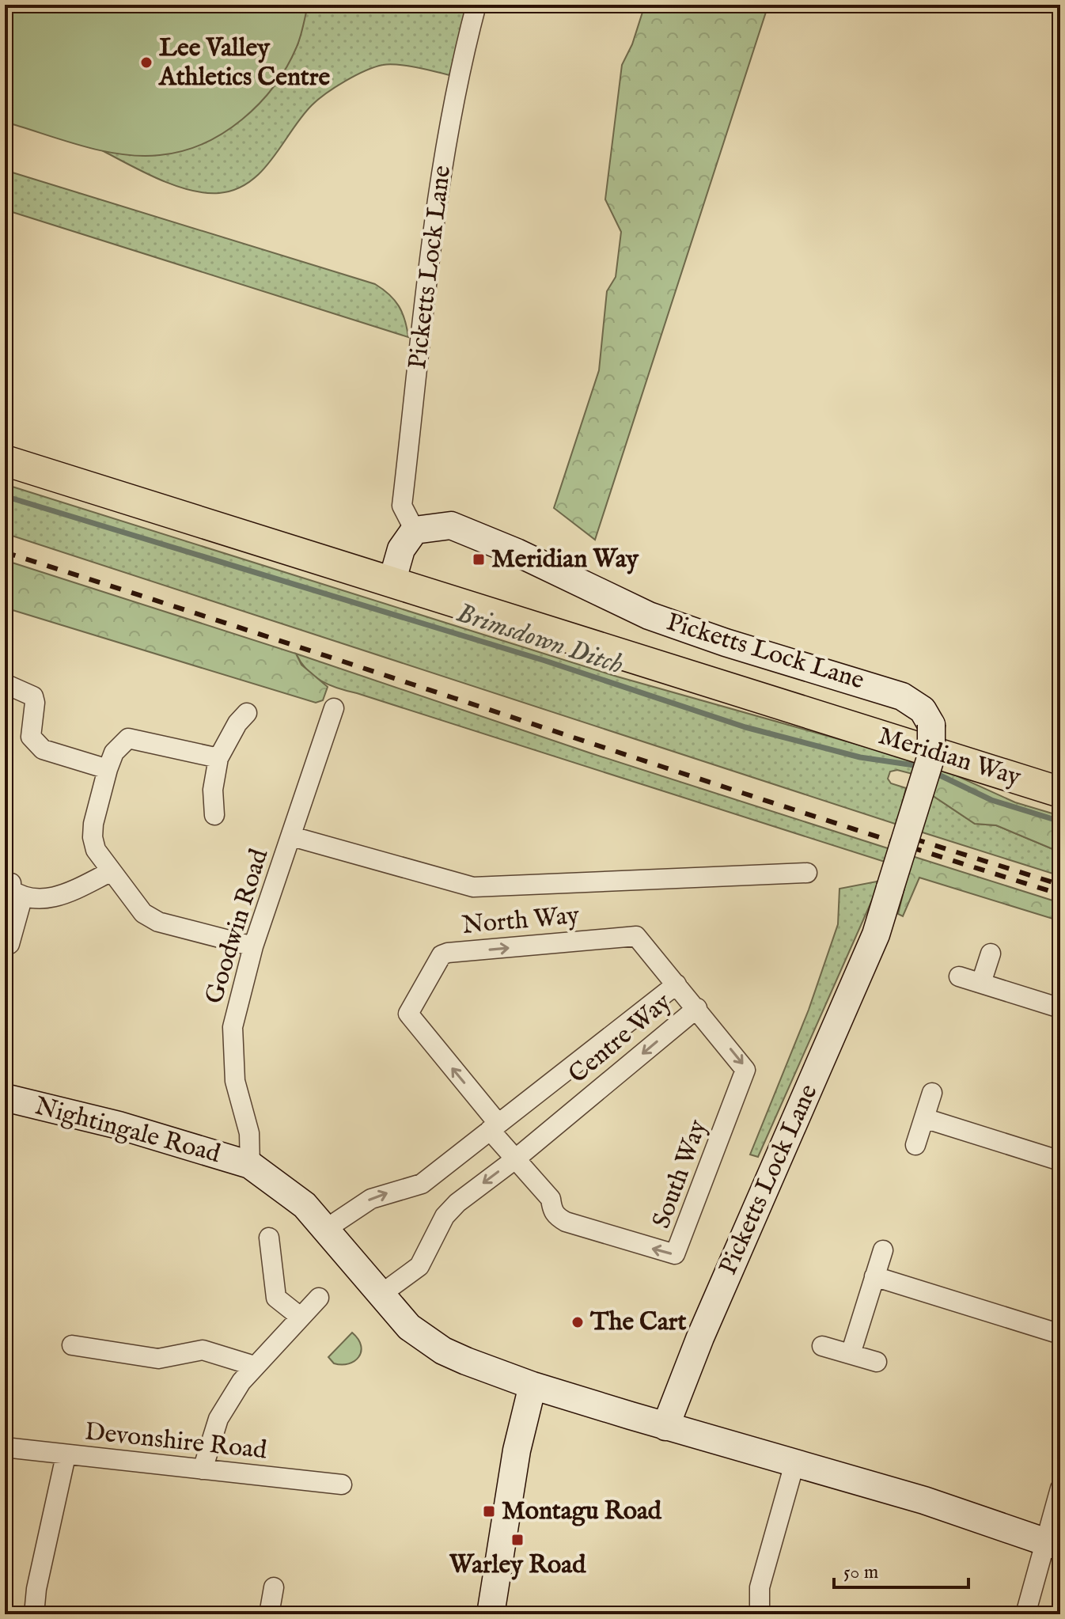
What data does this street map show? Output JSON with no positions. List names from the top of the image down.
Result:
{
  "streets": {
    "main road": ["Meridian Way"],
    "street": [
      "Picketts Lock Lane",
      "North Way",
      "Goodwin Road",
      "Centre Way",
      "Nightingale Road",
      "South Way",
      "Devonshire Road"
    ]
  },
  "crossings": [
    ["North Way", "Centre Way"],
    ["Goodwin Road", "Nightingale Road"],
    ["Centre Way", "South Way"]
  ],
  "water": ["Brimsdown Ditch"],
  "places": {
    "other": ["Lee Valley Athletics Centre", "The Cart"],
    "transit": ["Meridian Way", "Montagu Road", "Warley Road"]
  },
  "scale_bar": "50 m"
}
